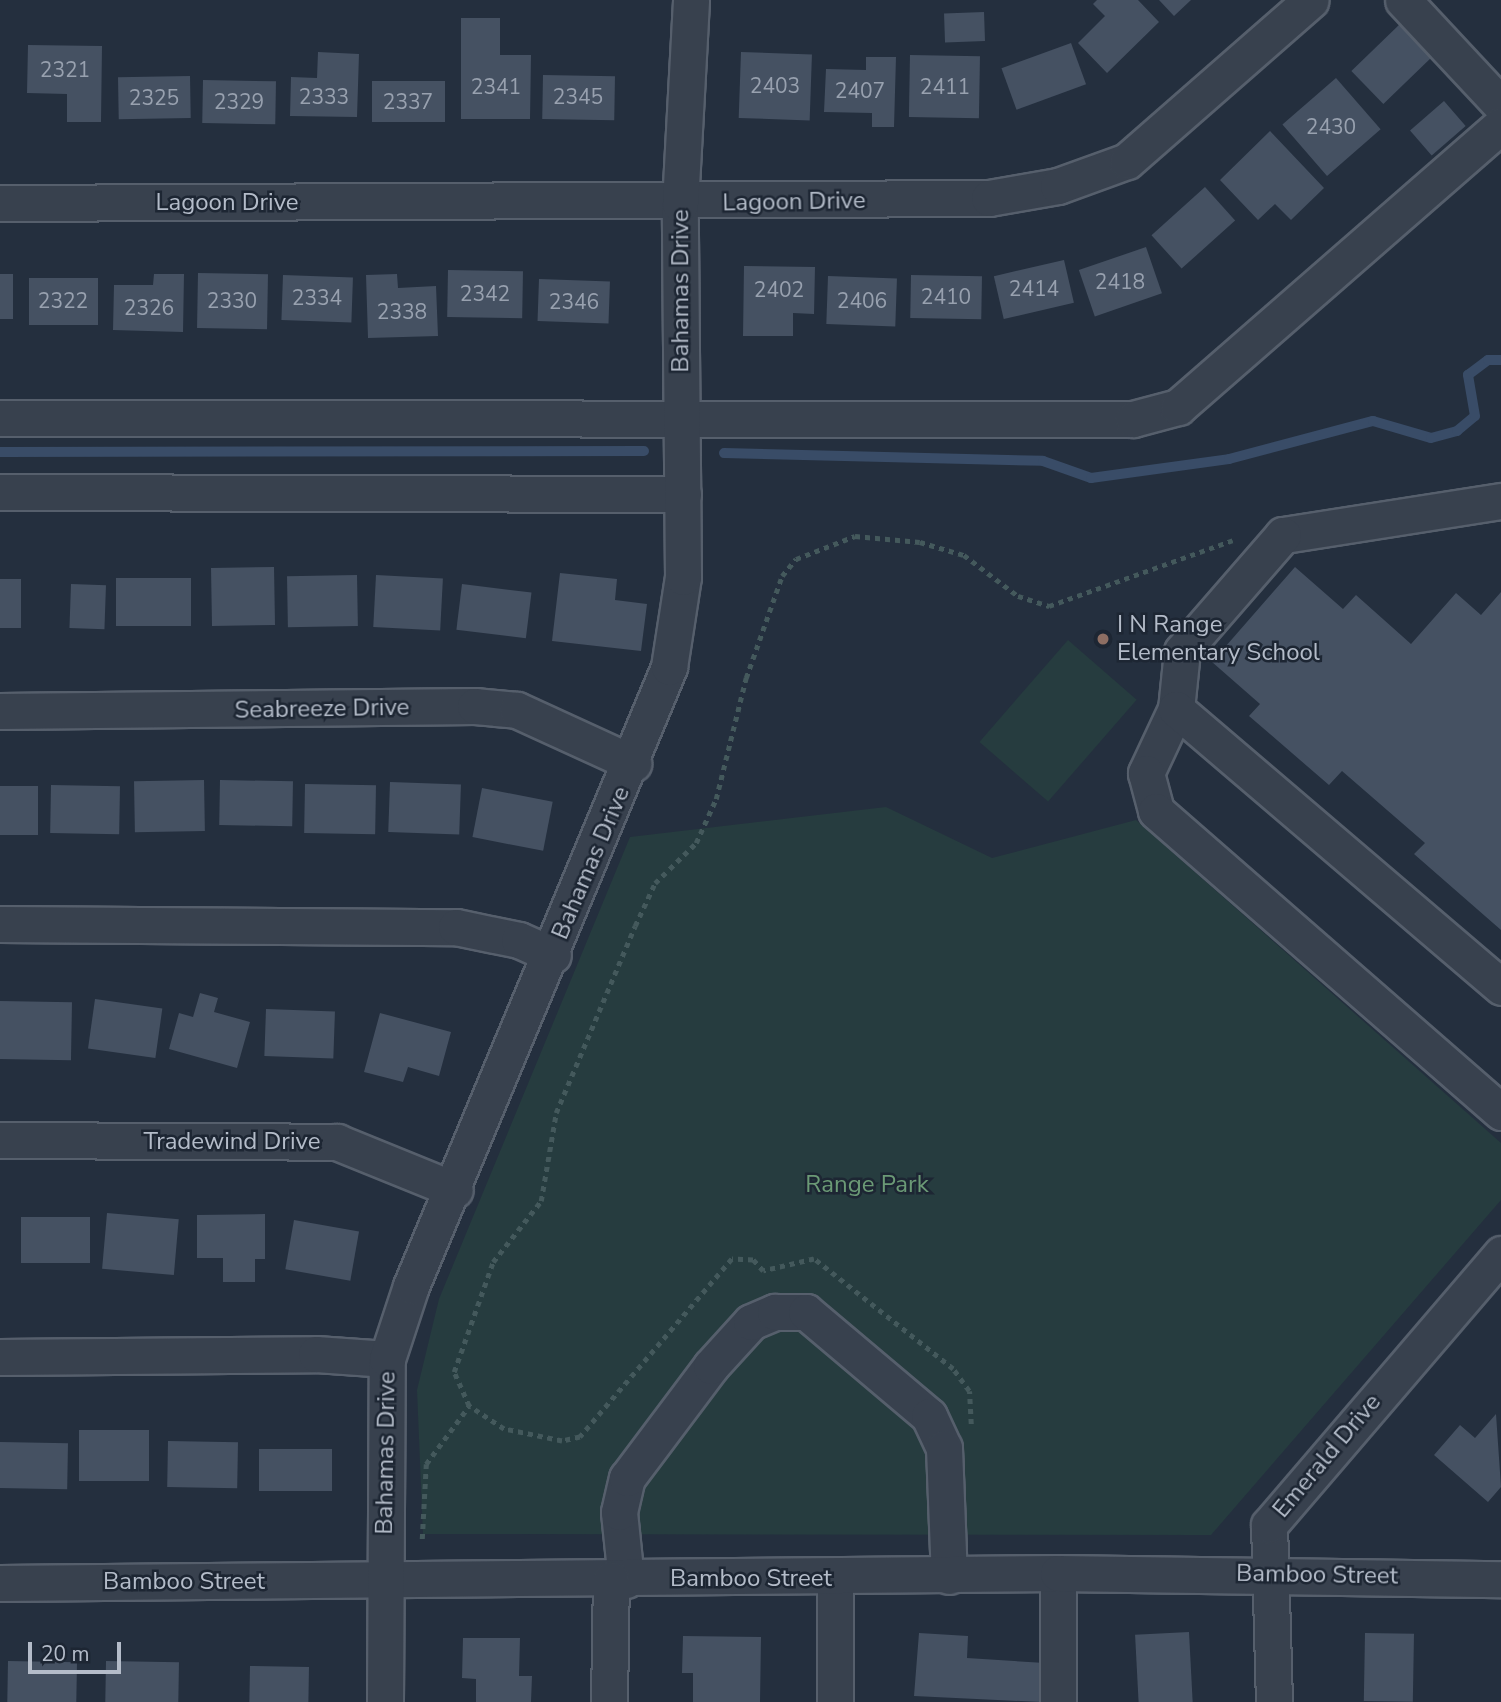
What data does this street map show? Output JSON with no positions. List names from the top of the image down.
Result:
{
  "streets": {
    "street": [
      "Lagoon Drive",
      "Bahamas Drive",
      "Seabreeze Drive",
      "Tradewind Drive",
      "Emerald Drive",
      "Bamboo Street"
    ]
  },
  "crossings": [
    ["Lagoon Drive", "Bahamas Drive"],
    ["Bahamas Drive", "Seabreeze Drive"],
    ["Bahamas Drive", "Tradewind Drive"],
    ["Bahamas Drive", "Bamboo Street"],
    ["Emerald Drive", "Bamboo Street"]
  ],
  "parks": ["Range Park"],
  "places": ["I N Range Elementary School"],
  "house_numbers": [
    "2321",
    "2403",
    "2341",
    "2411",
    "2407",
    "2333",
    "2345",
    "2325",
    "2329",
    "2337",
    "2430",
    "2418",
    "2414",
    "2402",
    "2342",
    "2410",
    "2334",
    "2322",
    "2330",
    "2406",
    "2346",
    "2326",
    "2338"
  ],
  "scale_bar": "20 m"
}
